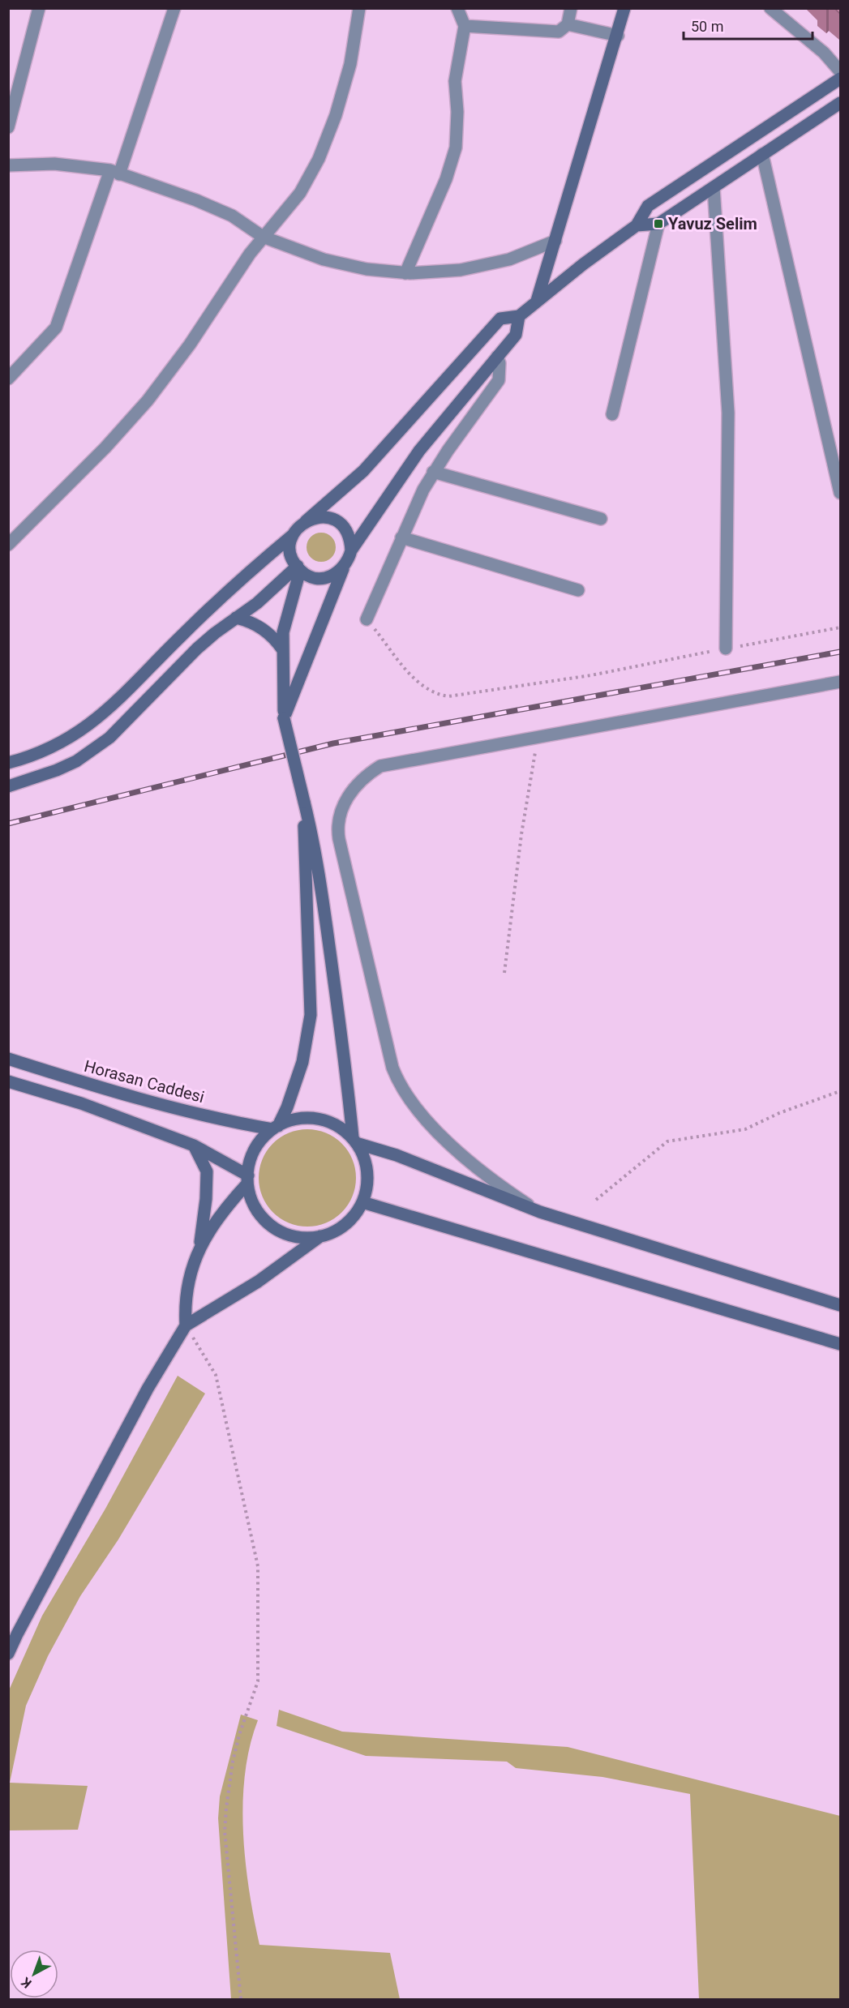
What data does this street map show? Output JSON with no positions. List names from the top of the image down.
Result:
{
  "streets": {
    "street": ["Horasan Caddesi"]
  },
  "places": {
    "transit": ["Yavuz Selim"]
  },
  "scale_bar": "50 m",
  "north": "bottom left"
}
